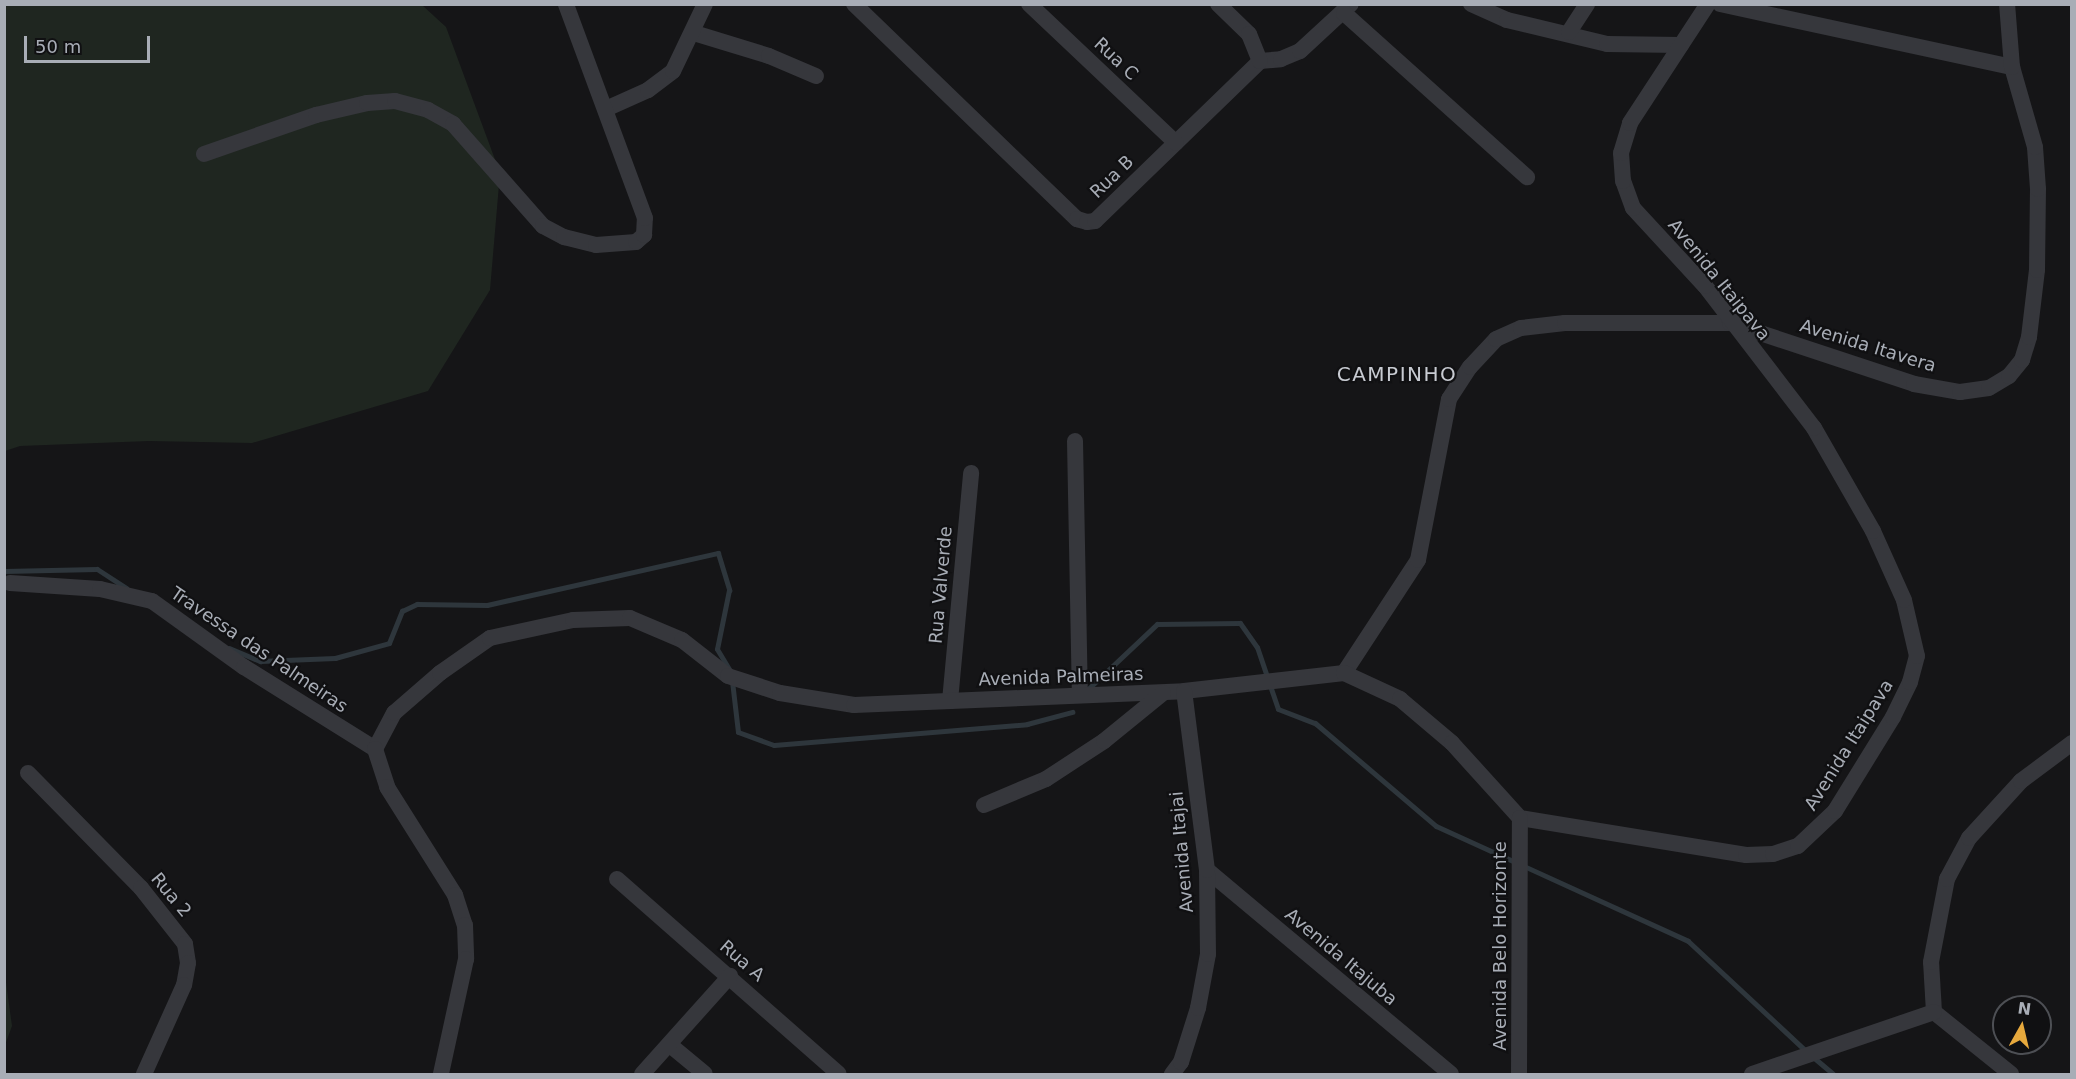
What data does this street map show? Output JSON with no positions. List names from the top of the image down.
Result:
{
  "streets": {
    "street": [
      "Rua C",
      "Rua B",
      "Avenida Itaipava",
      "Avenida Itavera",
      "Rua Valverde",
      "Travessa das Palmeiras",
      "Avenida Palmeiras",
      "Avenida Itajai",
      "Rua 2",
      "Avenida Belo Horizonte",
      "Avenida Itajuba",
      "Rua A"
    ]
  },
  "crossings": [
    ["Rua C", "Rua B"],
    ["Avenida Itaipava", "Avenida Itavera"],
    ["Avenida Itaipava", "Avenida Belo Horizonte"],
    ["Avenida Itavera", "Avenida Palmeiras"],
    ["Rua Valverde", "Avenida Palmeiras"],
    ["Travessa das Palmeiras", "Avenida Palmeiras"],
    ["Avenida Palmeiras", "Avenida Itajai"],
    ["Avenida Itajai", "Avenida Itajuba"]
  ],
  "districts": ["CAMPINHO"],
  "scale_bar": "50 m",
  "north": "top"
}
